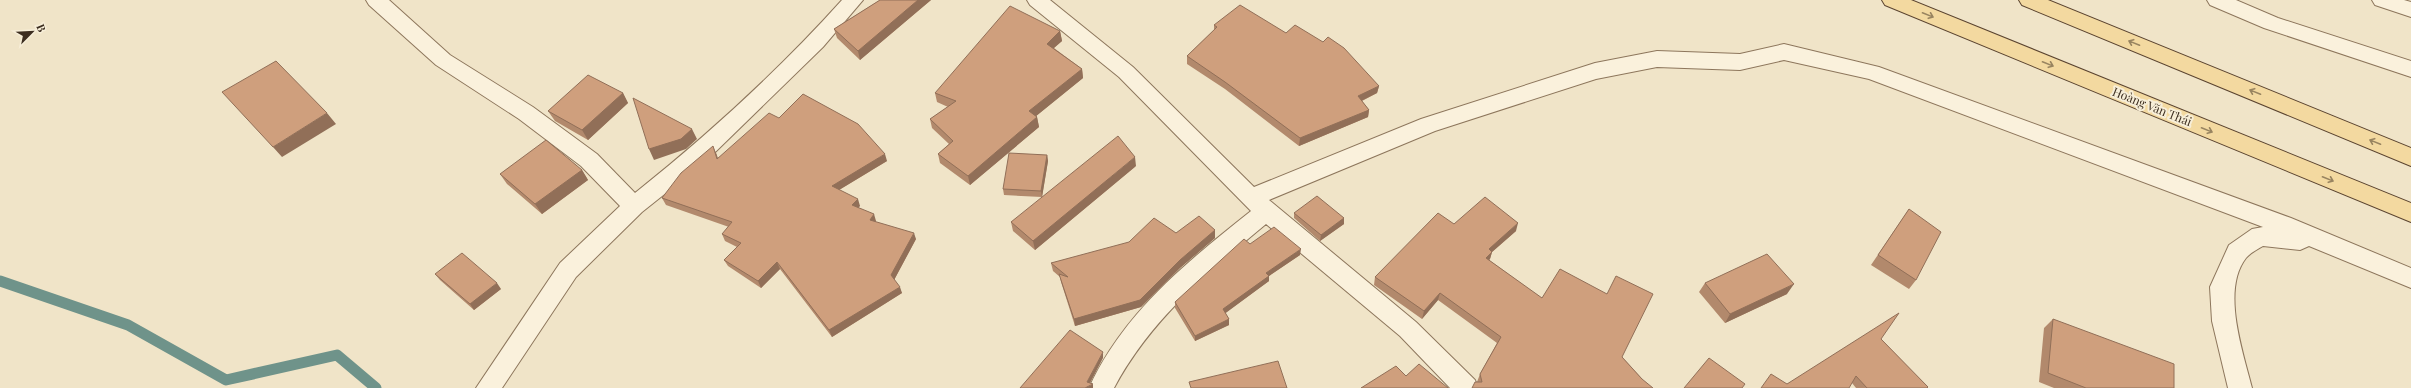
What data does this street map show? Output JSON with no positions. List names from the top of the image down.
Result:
{
  "streets": {
    "main road": ["Hoàng Văn Thái"]
  },
  "north": "top right"
}
